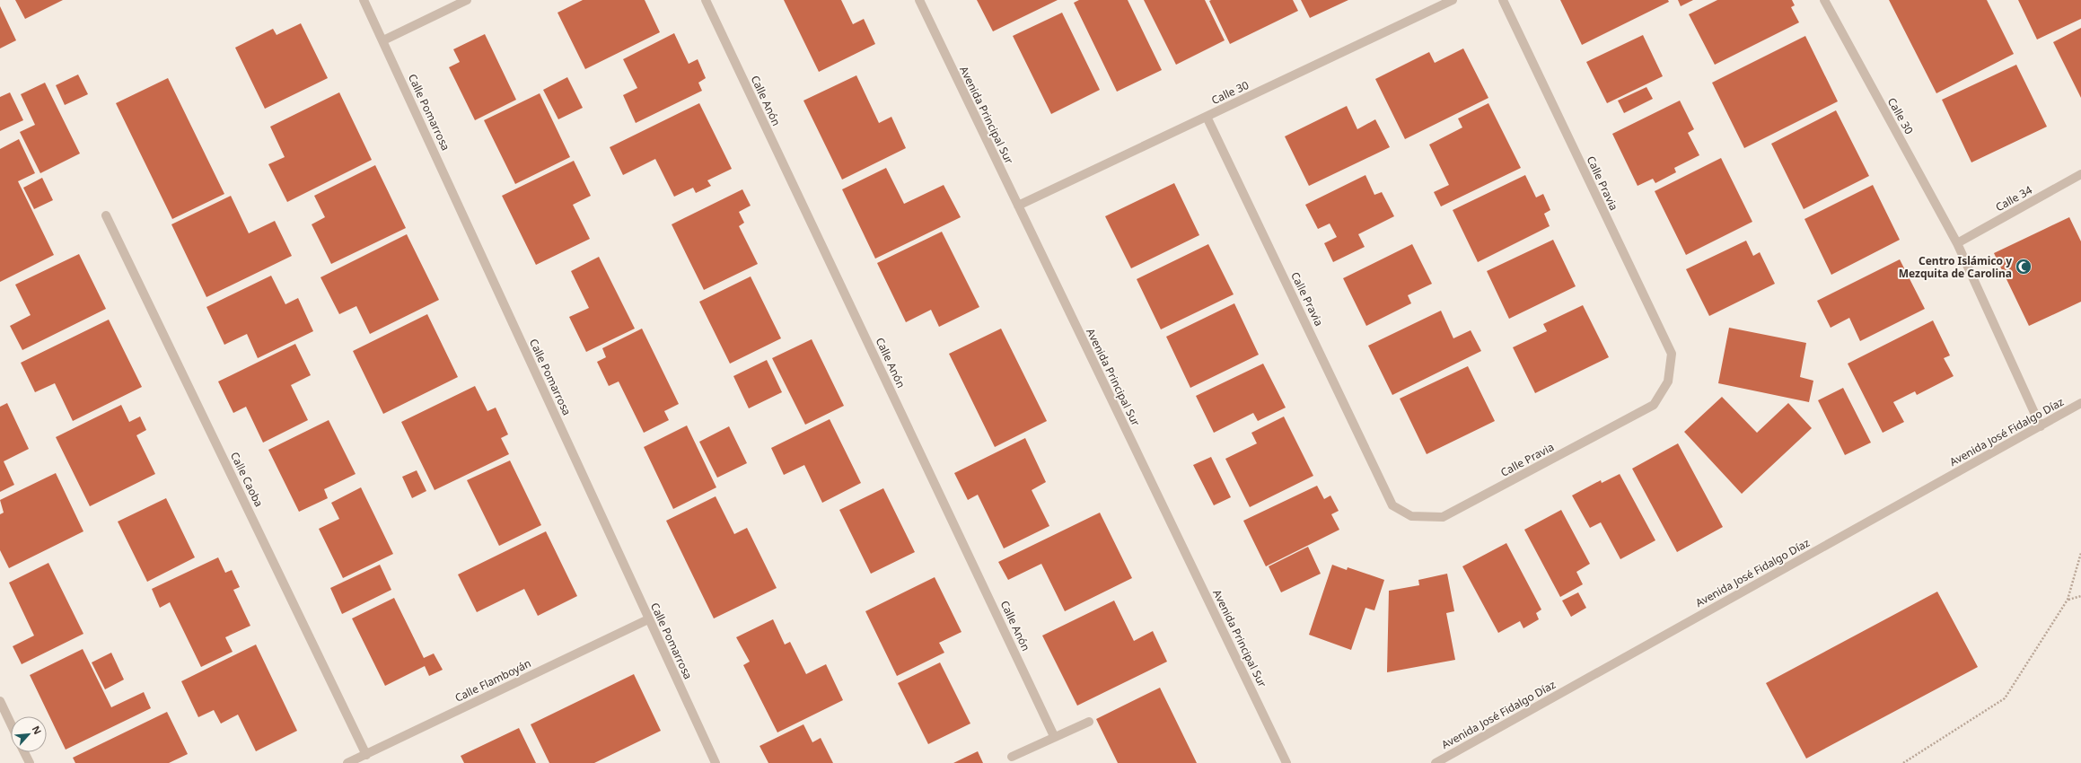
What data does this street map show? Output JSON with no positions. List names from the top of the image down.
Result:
{
  "streets": {
    "street": [
      "Calle 30",
      "Calle Anón",
      "Calle Pomarrosa",
      "Avenida Principal Sur",
      "Calle Pravia",
      "Calle 34",
      "Avenida José Fidalgo Díaz",
      "Calle Caoba",
      "Calle Flamboyán"
    ]
  },
  "crossings": [
    ["Calle 30", "Avenida Principal Sur"],
    ["Calle 30", "Calle Pravia"],
    ["Calle 30", "Calle 34"],
    ["Calle 30", "Avenida José Fidalgo Díaz"],
    ["Calle Pomarrosa", "Calle Flamboyán"],
    ["Calle Caoba", "Calle Flamboyán"]
  ],
  "places": {
    "mosque": ["Centro Islámico y Mezquita de Carolina"]
  },
  "north": "top right"
}
